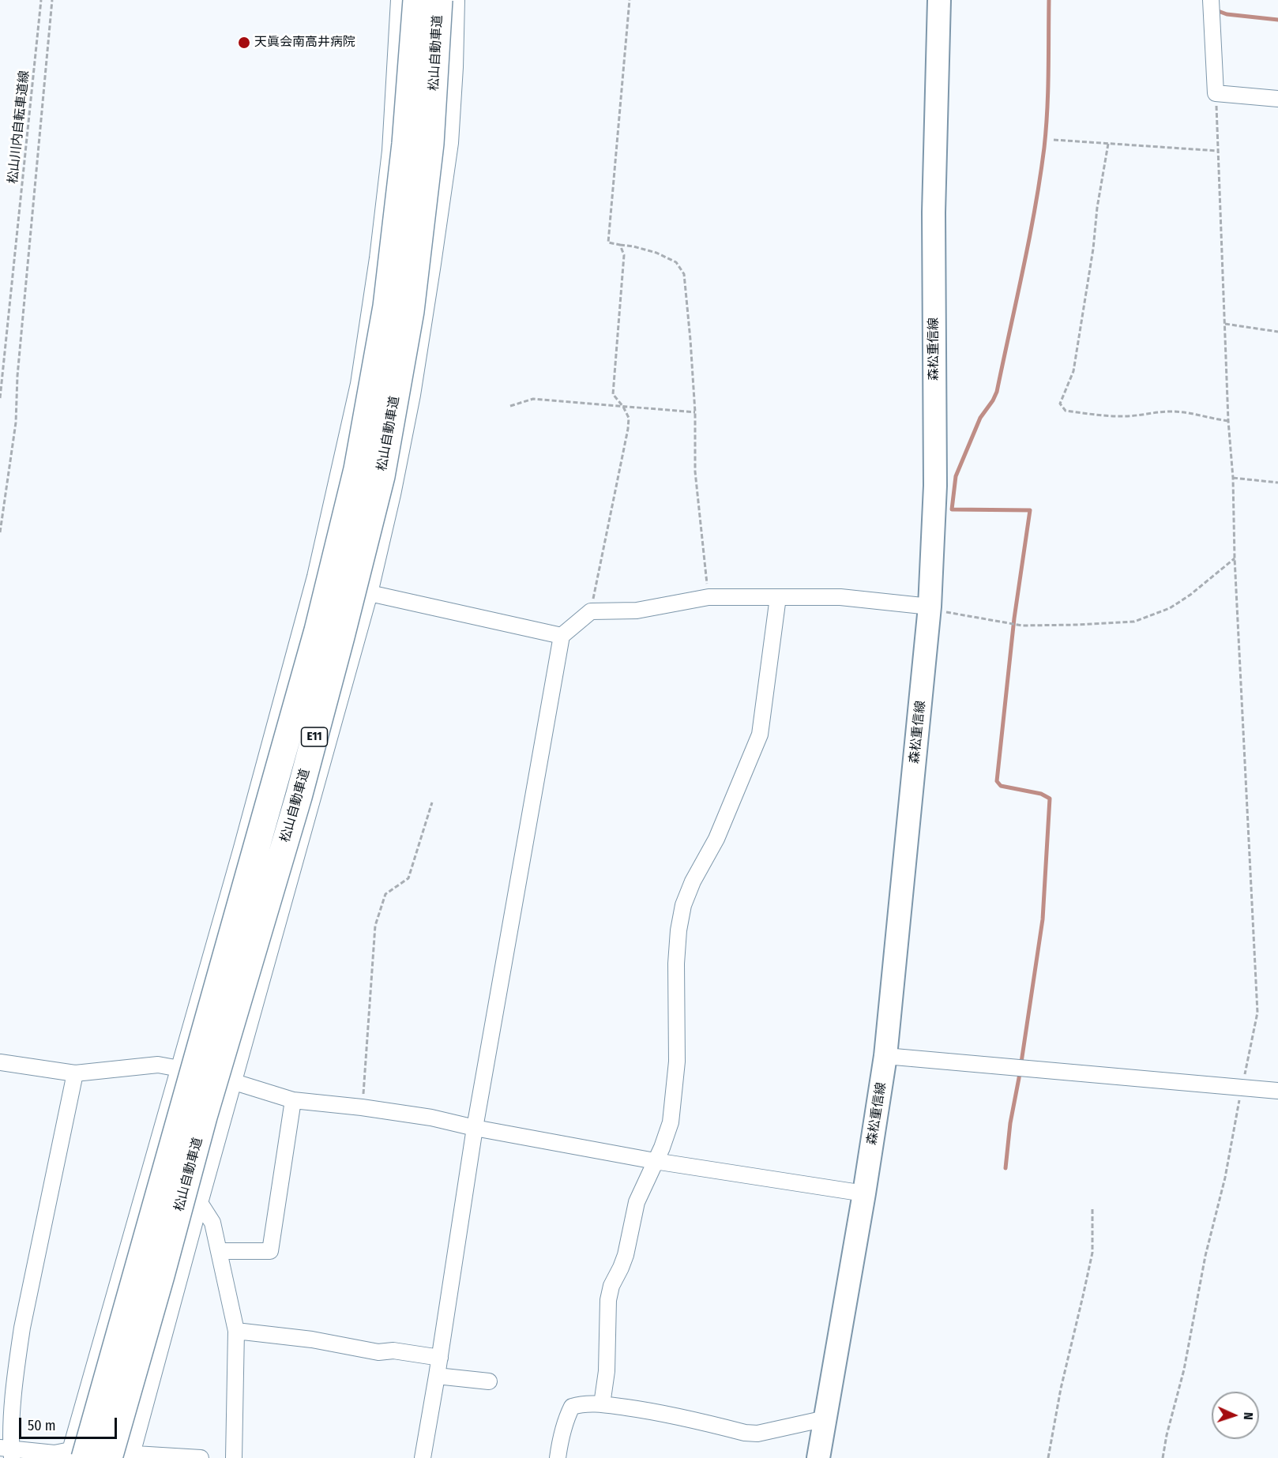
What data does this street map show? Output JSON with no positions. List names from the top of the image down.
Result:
{
  "streets": {
    "highway": ["松山自動車道", "E11"],
    "main road": ["森松重信線"],
    "path": ["松山川内自転車道線"]
  },
  "places": ["天眞会南高井病院"],
  "scale_bar": "50 m",
  "north": "right"
}
